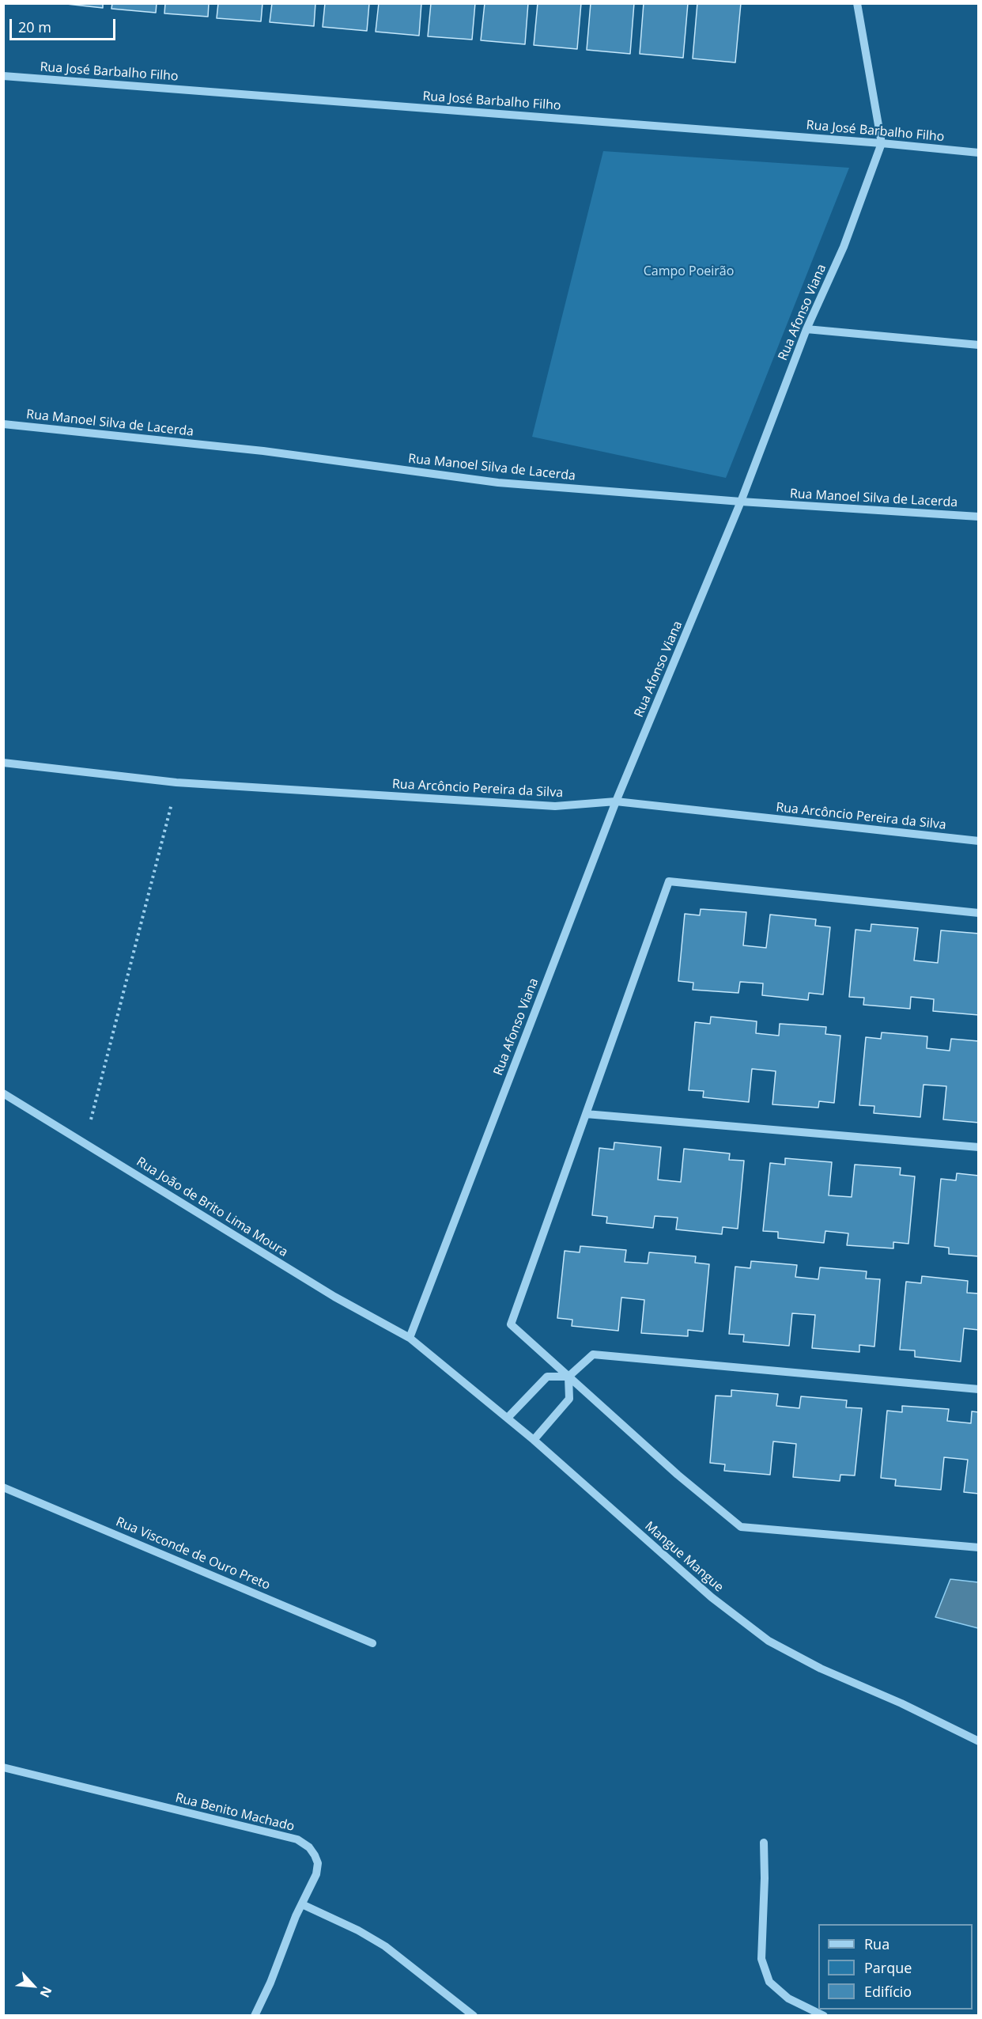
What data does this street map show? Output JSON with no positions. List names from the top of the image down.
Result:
{
  "streets": {
    "street": [
      "Rua José Barbalho Filho",
      "Rua Afonso Viana",
      "Rua Manoel Silva de Lacerda",
      "Rua Arcôncio Pereira da Silva",
      "Rua João de Brito Lima Moura",
      "Rua Visconde de Ouro Preto",
      "Mangue Mangue",
      "Rua Benito Machado"
    ]
  },
  "crossings": [
    ["Rua José Barbalho Filho", "Rua Afonso Viana"],
    ["Rua Afonso Viana", "Rua Manoel Silva de Lacerda"],
    ["Rua Afonso Viana", "Rua Arcôncio Pereira da Silva"],
    ["Rua Afonso Viana", "Rua João de Brito Lima Moura"],
    ["Rua Afonso Viana", "Mangue Mangue"],
    ["Rua João de Brito Lima Moura", "Mangue Mangue"]
  ],
  "parks": ["Campo Poeirão"],
  "legend": ["Rua", "Parque", "Edifício"],
  "scale_bar": "20 m",
  "north": "bottom right"
}
